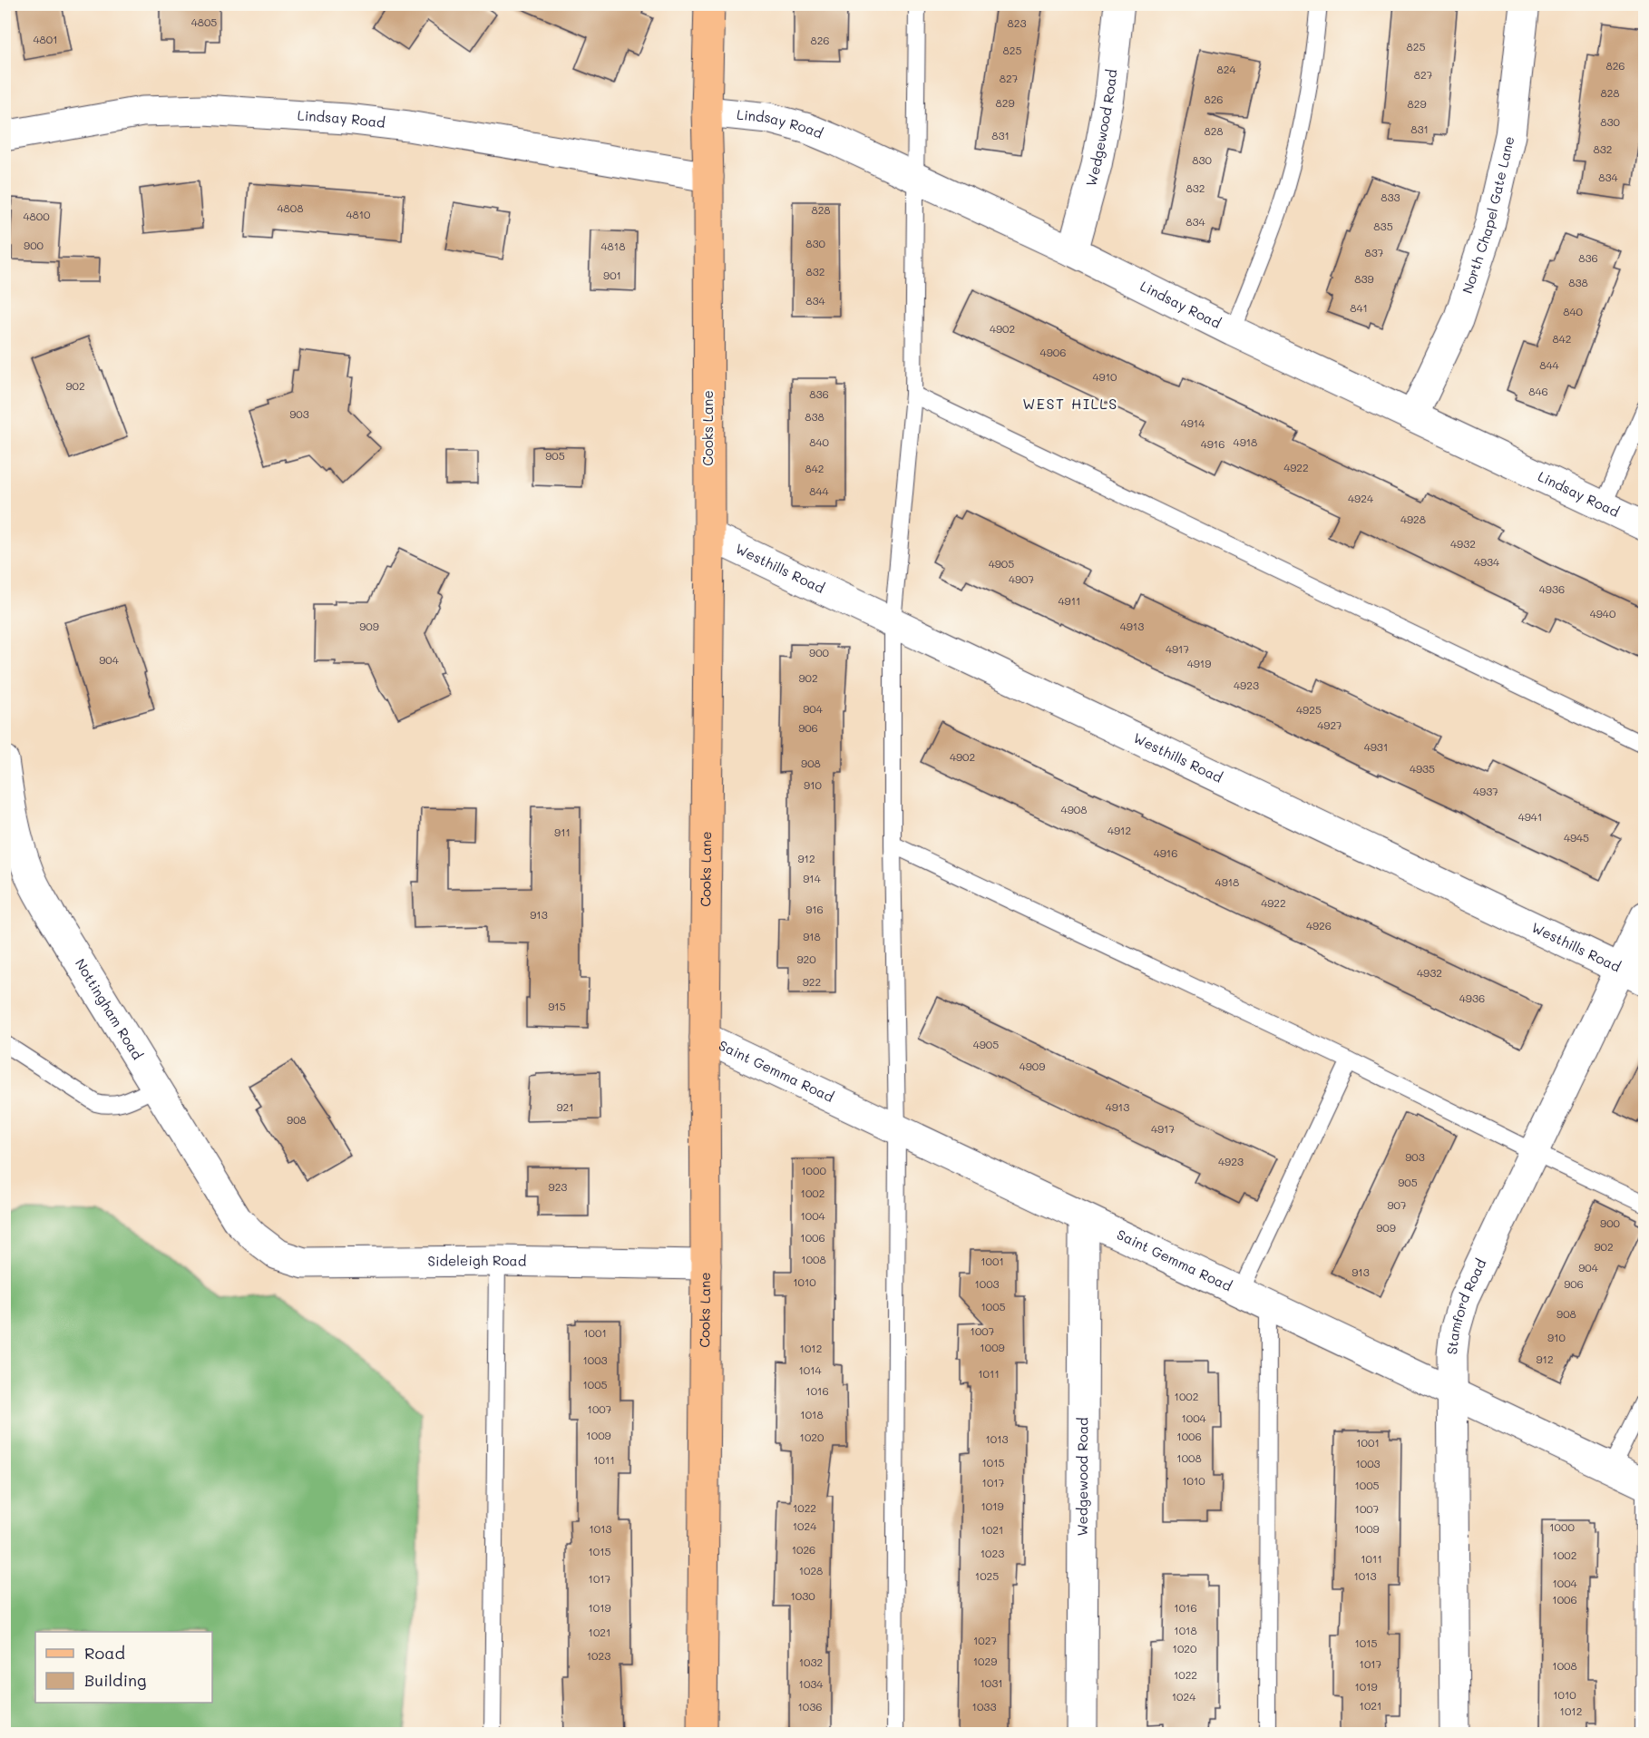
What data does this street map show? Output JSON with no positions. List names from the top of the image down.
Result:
{
  "streets": {
    "main road": ["Cooks Lane"],
    "street": [
      "Lindsay Road",
      "Wedgewood Road",
      "North Chapel Gate Lane",
      "Westhills Road",
      "Nottingham Road",
      "Saint Gemma Road",
      "Sideleigh Road",
      "Stamford Road"
    ]
  },
  "crossings": [
    ["Lindsay Road", "Wedgewood Road"],
    ["Lindsay Road", "North Chapel Gate Lane"],
    ["Lindsay Road", "Cooks Lane"],
    ["Wedgewood Road", "Saint Gemma Road"],
    ["Cooks Lane", "Westhills Road"],
    ["Cooks Lane", "Saint Gemma Road"],
    ["Cooks Lane", "Sideleigh Road"],
    ["Westhills Road", "Stamford Road"],
    ["Nottingham Road", "Sideleigh Road"],
    ["Saint Gemma Road", "Stamford Road"]
  ],
  "districts": ["WEST HILLS"],
  "house_numbers": [
    "4805",
    "823",
    "4801",
    "826",
    "825",
    "825",
    "826",
    "824",
    "827",
    "827",
    "828",
    "826",
    "829",
    "829",
    "830",
    "831",
    "828",
    "831",
    "832",
    "830",
    "834",
    "832",
    "833",
    "4808",
    "828",
    "4810",
    "4800",
    "834",
    "835",
    "830",
    "900",
    "4818",
    "837",
    "836",
    "832",
    "901",
    "839",
    "838",
    "834",
    "841",
    "840",
    "4902",
    "842",
    "4906",
    "844",
    "4910",
    "902",
    "846",
    "836",
    "903",
    "838",
    "4914",
    "840",
    "4918",
    "4916",
    "905",
    "4922",
    "842",
    "844",
    "4924",
    "4928",
    "4932",
    "4934",
    "4905",
    "4907",
    "4936",
    "4911",
    "4940",
    "909",
    "4913",
    "4917",
    "900",
    "904",
    "4919",
    "902",
    "4923",
    "904",
    "4925",
    "4927",
    "906",
    "4931",
    "4902",
    "908",
    "4935",
    "910",
    "4937",
    "4908",
    "4941",
    "4912",
    "911",
    "4945",
    "4916",
    "912",
    "914",
    "4918",
    "4922",
    "916",
    "913",
    "4926",
    "918",
    "920",
    "4932",
    "922",
    "4936",
    "915",
    "4905",
    "4909",
    "921",
    "4913",
    "908",
    "4917",
    "903",
    "4923",
    "1000",
    "905",
    "923",
    "1002",
    "907",
    "1004",
    "900",
    "909",
    "1006",
    "902",
    "1008",
    "1001",
    "904",
    "913",
    "1010",
    "1003",
    "906",
    "1005",
    "908",
    "1007",
    "1001",
    "910",
    "1009",
    "1012",
    "912",
    "1003",
    "1014",
    "1011",
    "1005",
    "1016",
    "1002",
    "1007",
    "1018",
    "1004",
    "1009",
    "1006",
    "1020",
    "1013",
    "1001",
    "1008",
    "1011",
    "1015",
    "1003",
    "1010",
    "1017",
    "1005",
    "1019",
    "1022",
    "1007",
    "1024",
    "1000",
    "1013",
    "1009",
    "1021",
    "1026",
    "1015",
    "1023",
    "1002",
    "1011",
    "1028",
    "1025",
    "1013",
    "1017",
    "1004",
    "1030",
    "1006",
    "1019",
    "1016",
    "1018",
    "1021",
    "1027",
    "1015",
    "1020",
    "1023",
    "1029",
    "1032",
    "1017",
    "1008",
    "1022",
    "1031",
    "1034",
    "1019",
    "1010",
    "1024",
    "1021",
    "1036",
    "1033",
    "1012"
  ],
  "legend": ["Road", "Building"]
}
